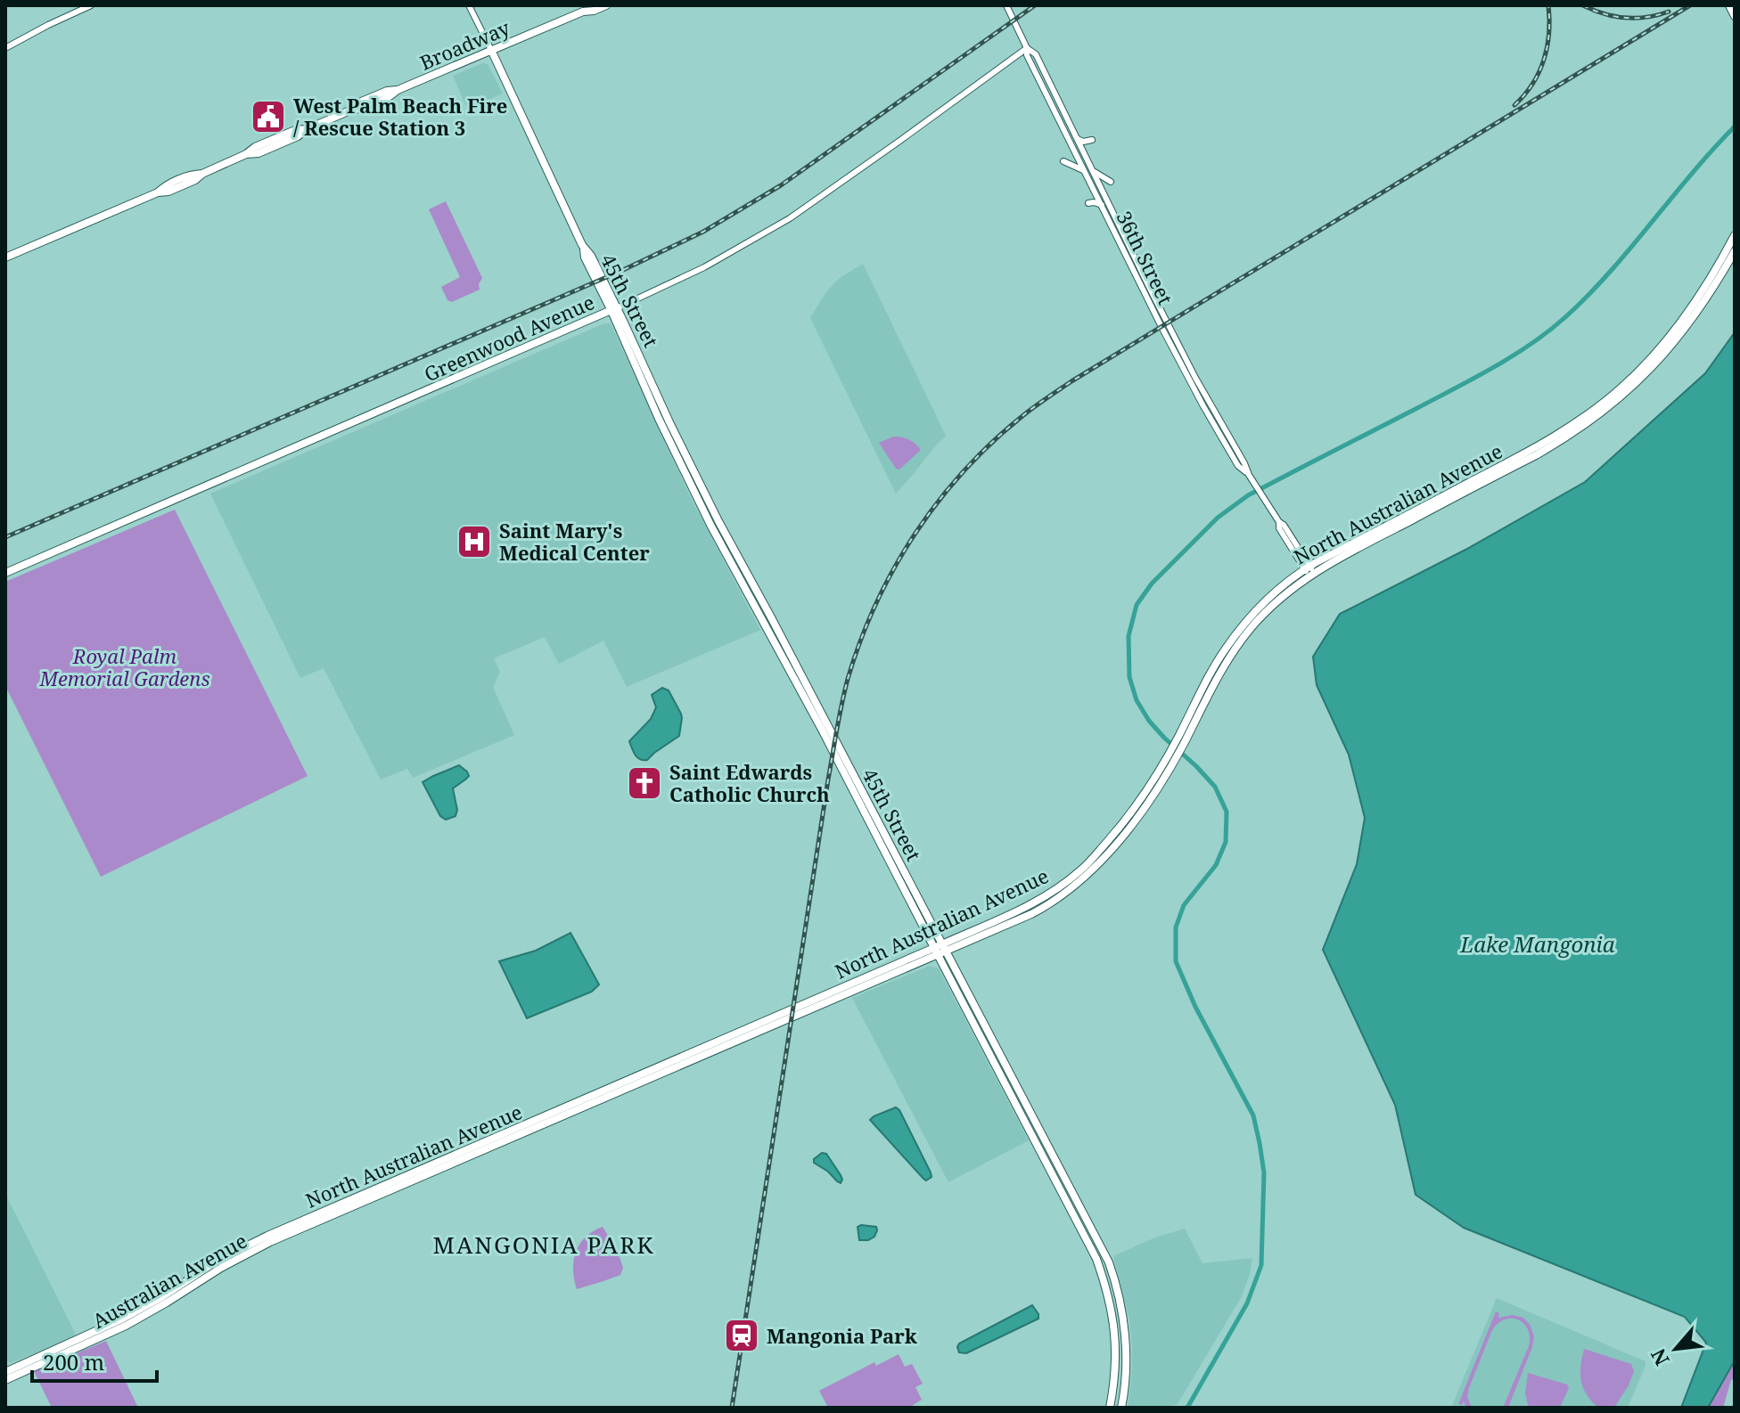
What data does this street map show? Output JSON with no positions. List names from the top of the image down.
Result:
{
  "streets": {
    "main road": [
      "Broadway",
      "45th Street",
      "Greenwood Avenue",
      "North Australian Avenue",
      "Australian Avenue"
    ],
    "street": ["36th Street"]
  },
  "crossings": [
    ["Broadway", "45th Street"],
    ["36th Street", "Greenwood Avenue"],
    ["36th Street", "North Australian Avenue"],
    ["45th Street", "Greenwood Avenue"],
    ["45th Street", "North Australian Avenue"],
    ["North Australian Avenue", "Australian Avenue"]
  ],
  "districts": ["MANGONIA PARK"],
  "water": ["Lake Mangonia"],
  "parks": ["Royal Palm Memorial Gardens"],
  "places": {
    "public building": ["West Palm Beach Fire / Rescue Station 3"],
    "hospital": ["Saint Mary's Medical Center"],
    "church": ["Saint Edwards Catholic Church"],
    "station": ["Mangonia Park"]
  },
  "scale_bar": "200 m",
  "north": "bottom left"
}
